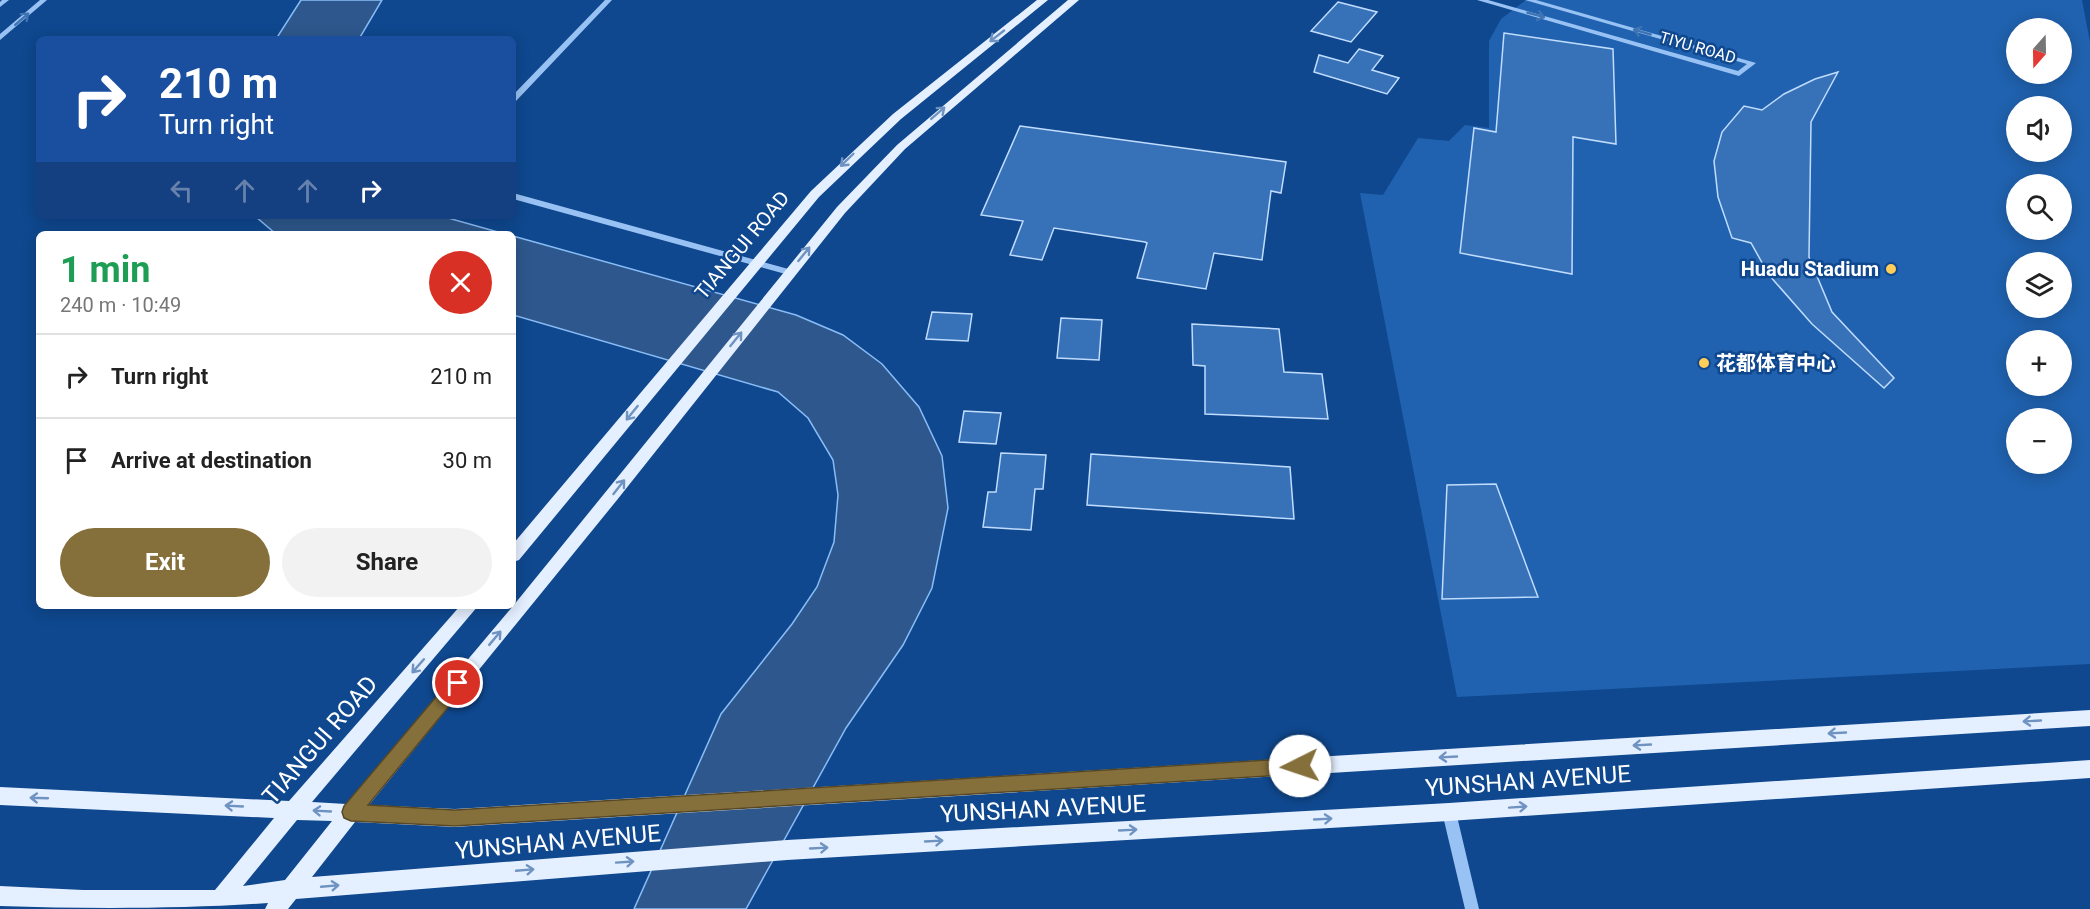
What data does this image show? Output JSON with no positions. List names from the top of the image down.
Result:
{
  "streets": {
    "main road": ["TIANGUI ROAD", "YUNSHAN AVENUE"],
    "street": ["TIYU ROAD"]
  },
  "crossings": [
    ["TIANGUI ROAD", "YUNSHAN AVENUE"]
  ],
  "places": ["Huadu Stadium", "花都体育中心"],
  "north": "bottom",
  "page": {
    "map_buttons": ["+", "−"],
    "turn": ["210 m", "Turn right"],
    "heading": ["1 min", "240 m · 10:49"],
    "list": [
      {
        "name": "Turn right",
        "value": "210 m"
      },
      {
        "name": "Arrive at destination",
        "value": "30 m"
      }
    ],
    "buttons": ["Exit", "Share"]
  }
}
